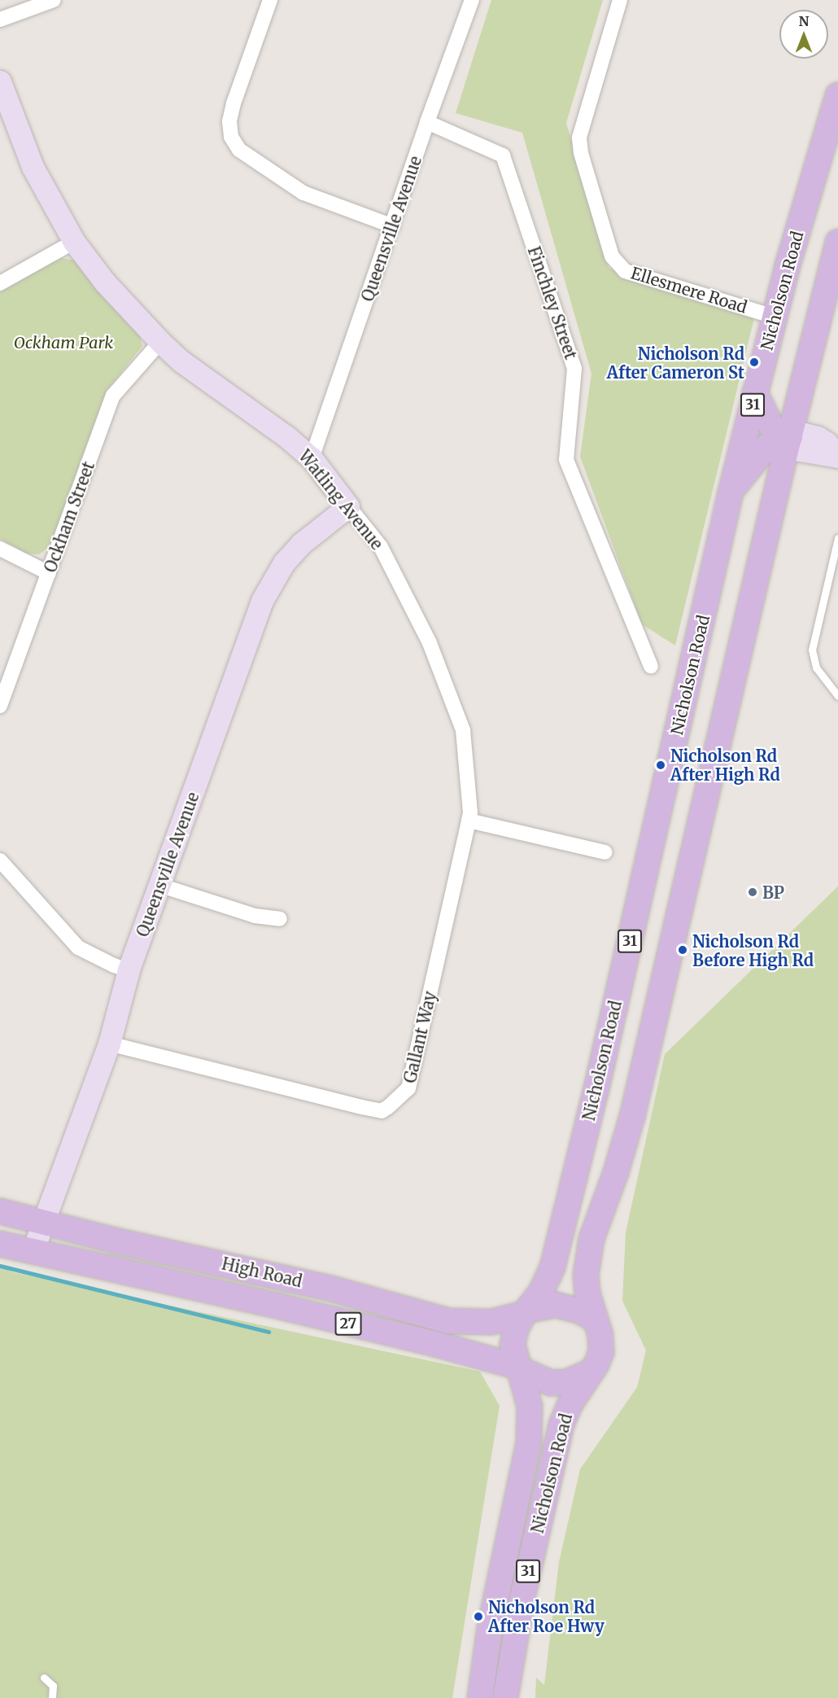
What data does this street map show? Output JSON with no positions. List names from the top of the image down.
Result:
{
  "streets": {
    "main road": [
      "Nicholson Road",
      "31",
      "High Road",
      "27"
    ],
    "street": [
      "Queensville Avenue",
      "Ellesmere Road",
      "Finchley Street",
      "Watling Avenue",
      "Ockham Street",
      "Gallant Way"
    ]
  },
  "crossings": [
    ["Queensville Avenue", "Finchley Street"],
    ["Queensville Avenue", "Watling Avenue"],
    ["Queensville Avenue", "Gallant Way"],
    ["Queensville Avenue", "High Road"],
    ["Ellesmere Road", "Nicholson Road"],
    ["Nicholson Road", "High Road"],
    ["Watling Avenue", "Ockham Street"],
    ["Watling Avenue", "Gallant Way"]
  ],
  "parks": ["Ockham Park"],
  "places": [
    "Nicholson Rd After Cameron St",
    "Nicholson Rd After High Rd",
    "BP",
    "Nicholson Rd Before High Rd",
    "Nicholson Rd After Roe Hwy"
  ],
  "north": "top"
}
